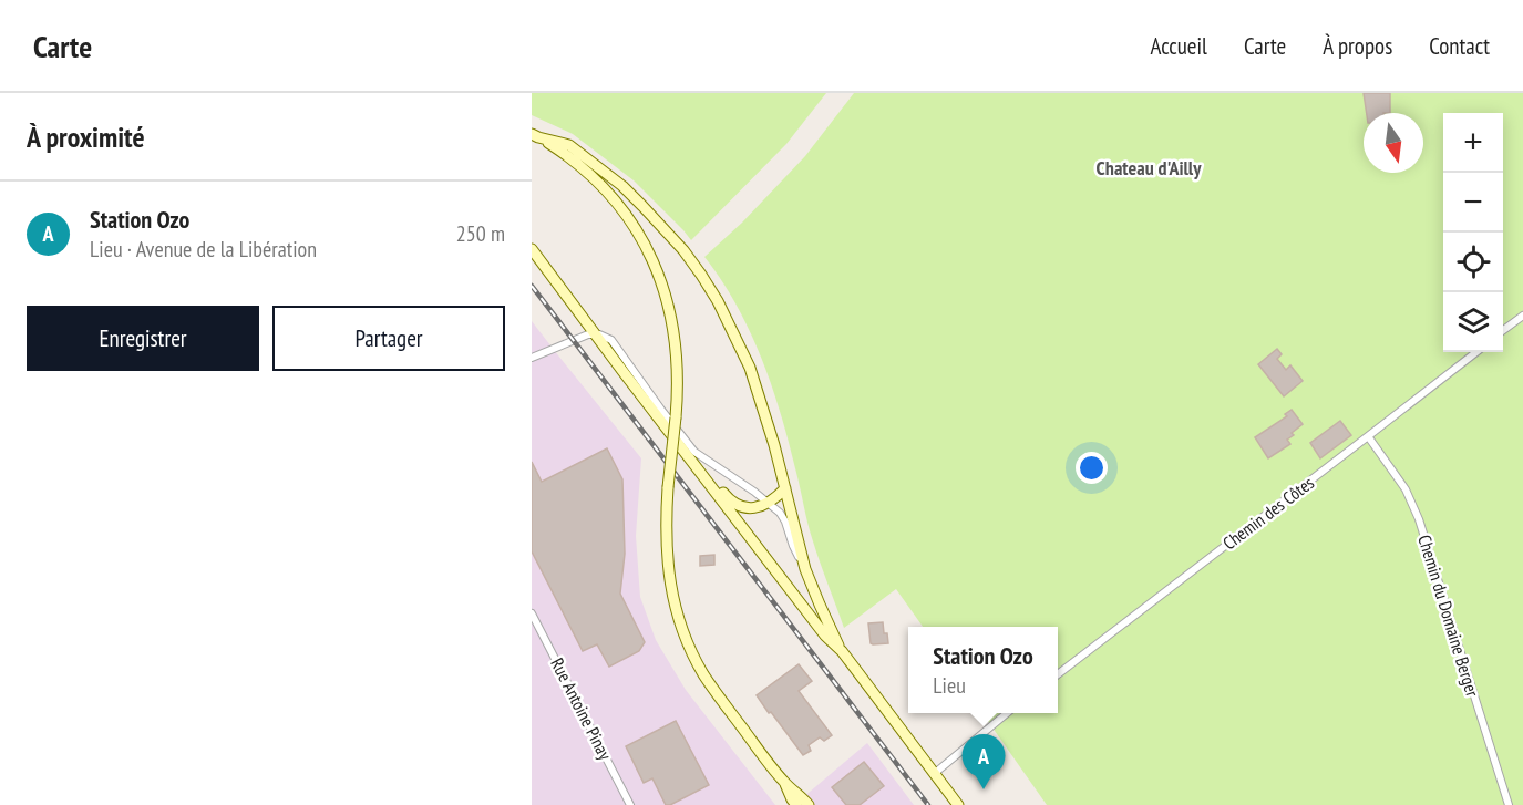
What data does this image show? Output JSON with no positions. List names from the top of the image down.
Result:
{
  "streets": {
    "street": ["Chemin des Côtes", "Chemin du Domaine Berger", "Rue Antoine Pinay"]
  },
  "crossings": [
    ["Chemin des Côtes", "Chemin du Domaine Berger"]
  ],
  "districts": ["Chateau d'Ailly"],
  "north": "bottom",
  "page": {
    "header": "Carte",
    "nav": [
      "Accueil",
      "Carte",
      "À propos",
      "Contact"
    ],
    "heading": "À proximité",
    "map_buttons": ["+", "−"],
    "list": [
      {
        "mark": "A",
        "name": "Station Ozo",
        "note": "Lieu · Avenue de la Libération",
        "value": "250 m"
      }
    ],
    "buttons": ["Enregistrer", "Partager"],
    "popup": ["Station Ozo", "Lieu"],
    "pins": "A"
  }
}
